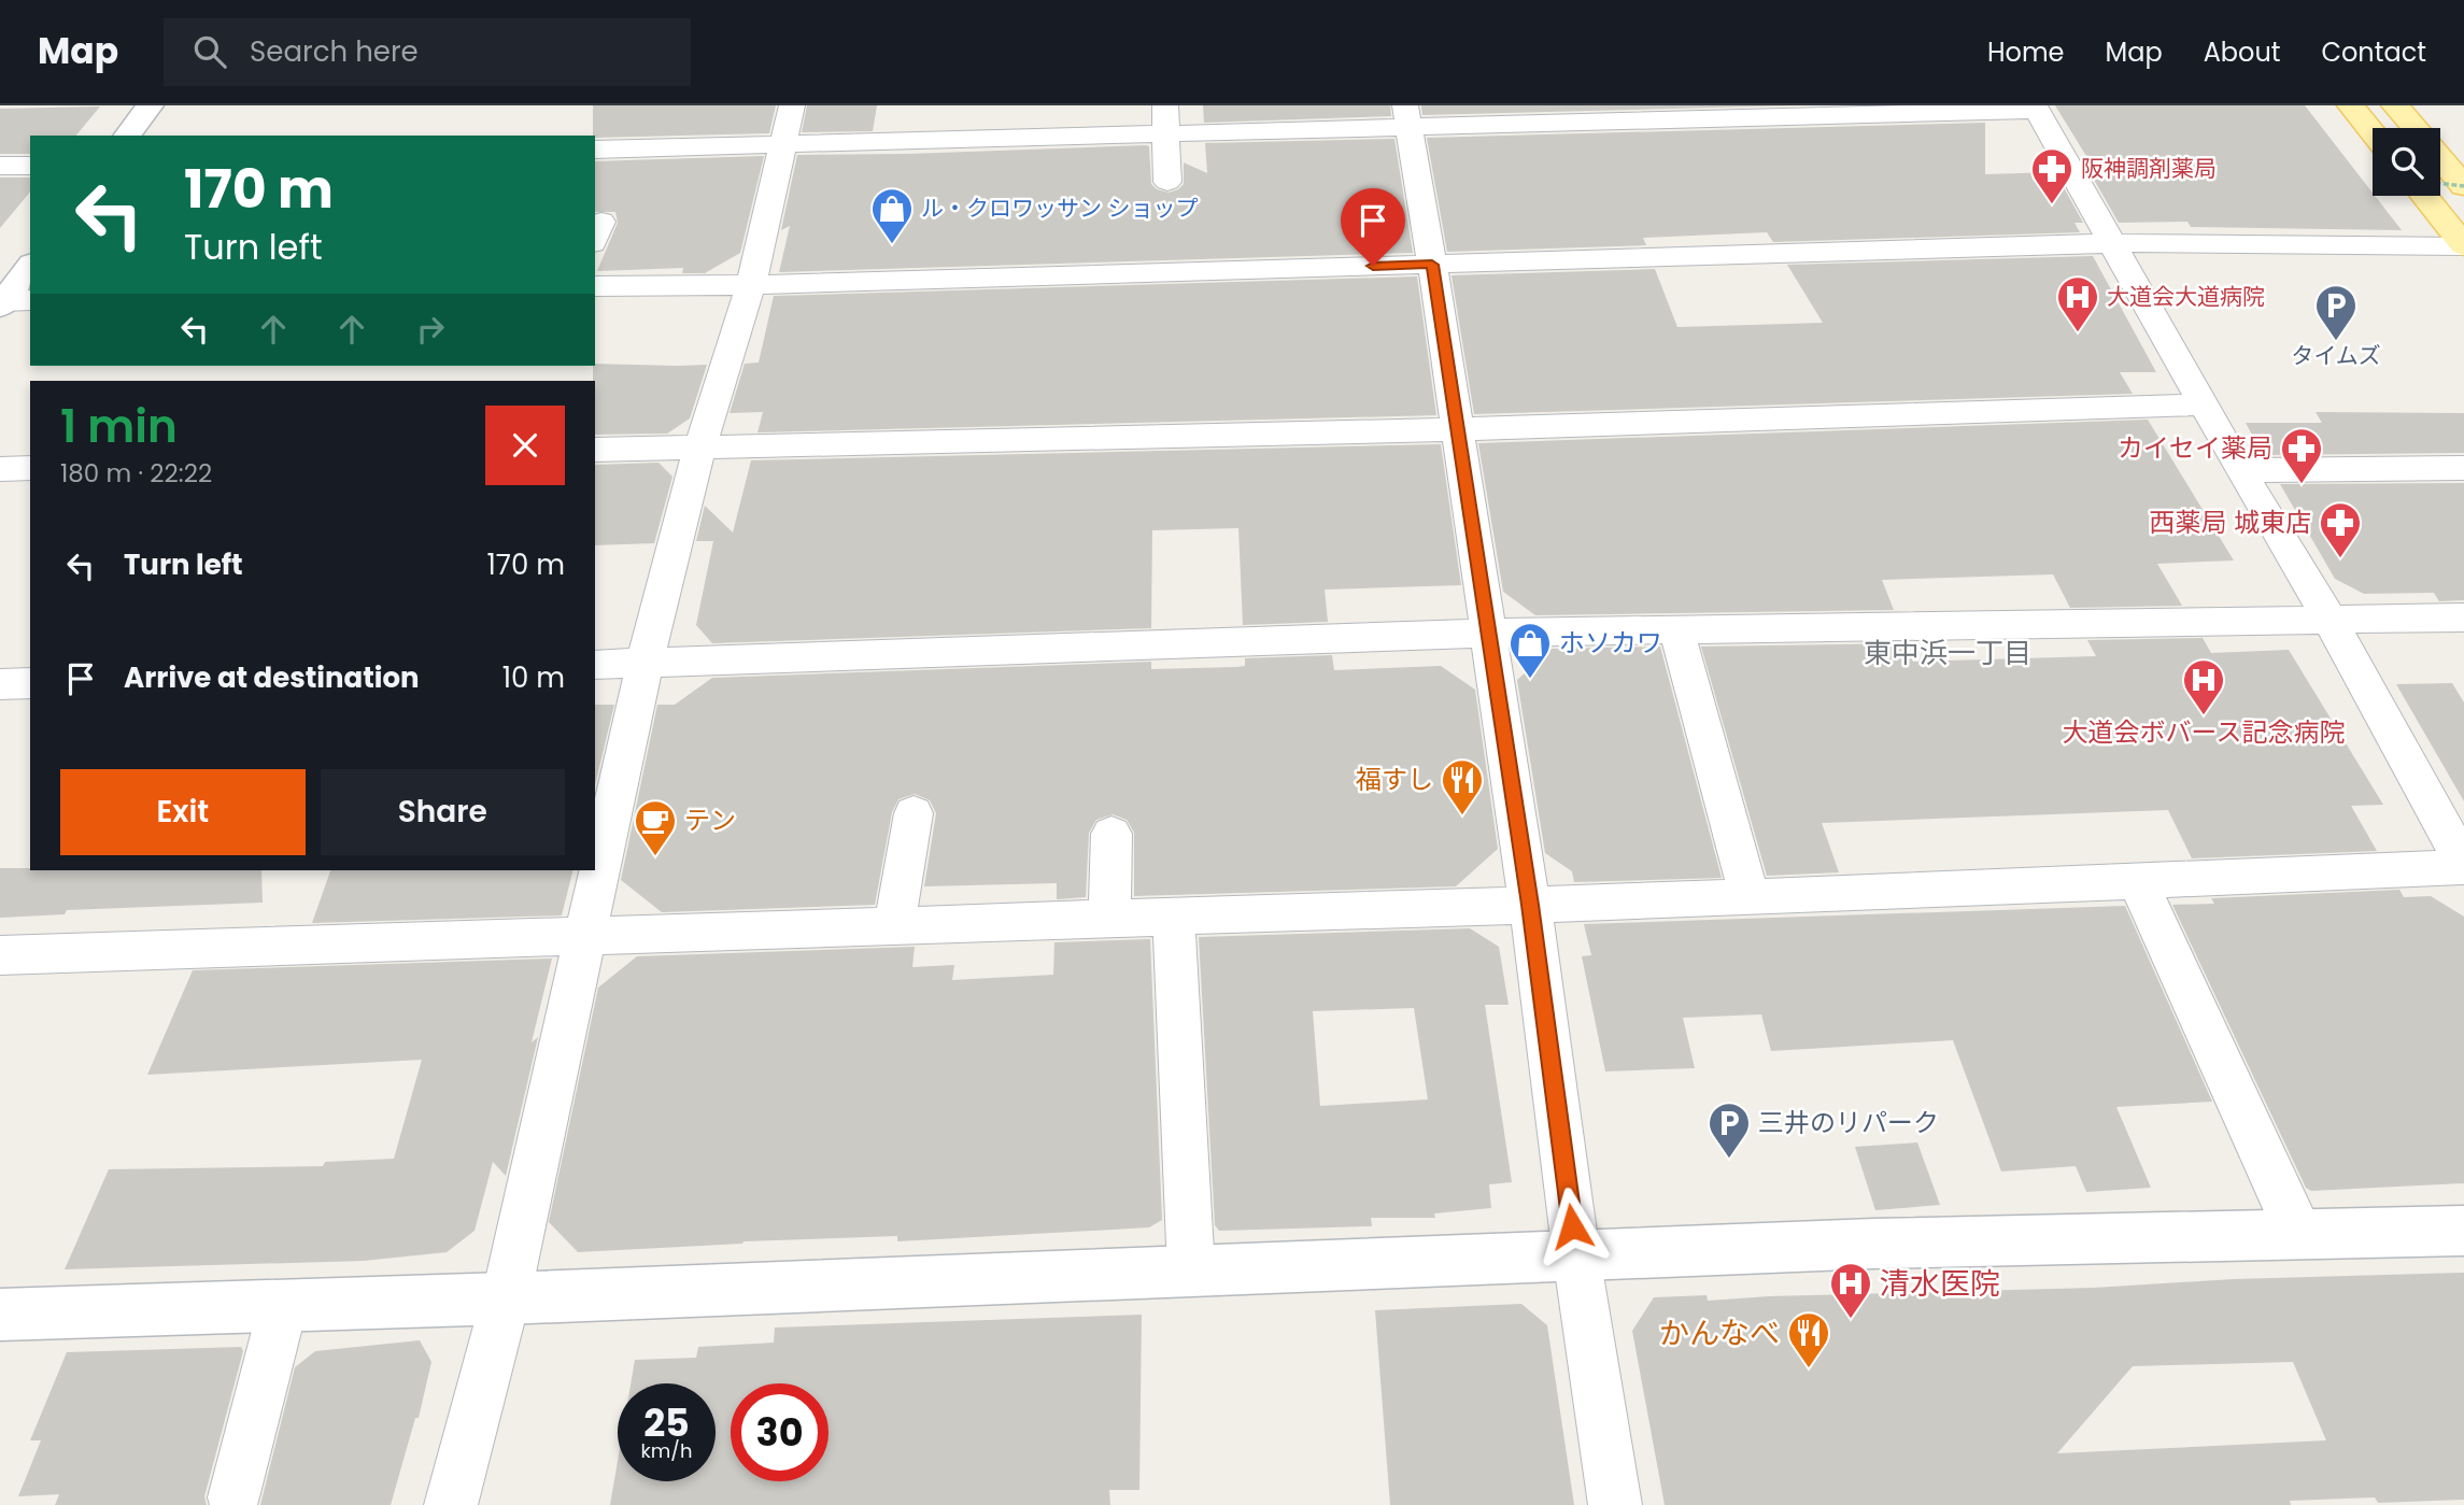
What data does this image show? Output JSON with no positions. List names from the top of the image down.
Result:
{
  "districts": ["東中浜一丁目"],
  "places": {
    "pharmacy": ["阪神調剤薬局", "カイセイ薬局", "西薬局 城東店"],
    "shop": ["ル・クロワッサン ショップ", "ホソカワ"],
    "hospital": ["大道会大道病院", "大道会ボバース記念病院", "清水医院"],
    "parking": ["タイムズ", "三井のリパーク"],
    "restaurant": ["福すし", "かんなべ"],
    "cafe": ["テン"]
  },
  "page": {
    "header": "Map",
    "search": "Search here",
    "nav": [
      "Home",
      "Map",
      "About",
      "Contact"
    ],
    "turn": ["170 m", "Turn left"],
    "heading": ["1 min", "180 m · 22:22"],
    "list": [
      {
        "name": "Turn left",
        "value": "170 m"
      },
      {
        "name": "Arrive at destination",
        "value": "10 m"
      }
    ],
    "buttons": ["Exit", "Share"],
    "speed": "25 km/h",
    "limit": "30"
  }
}
